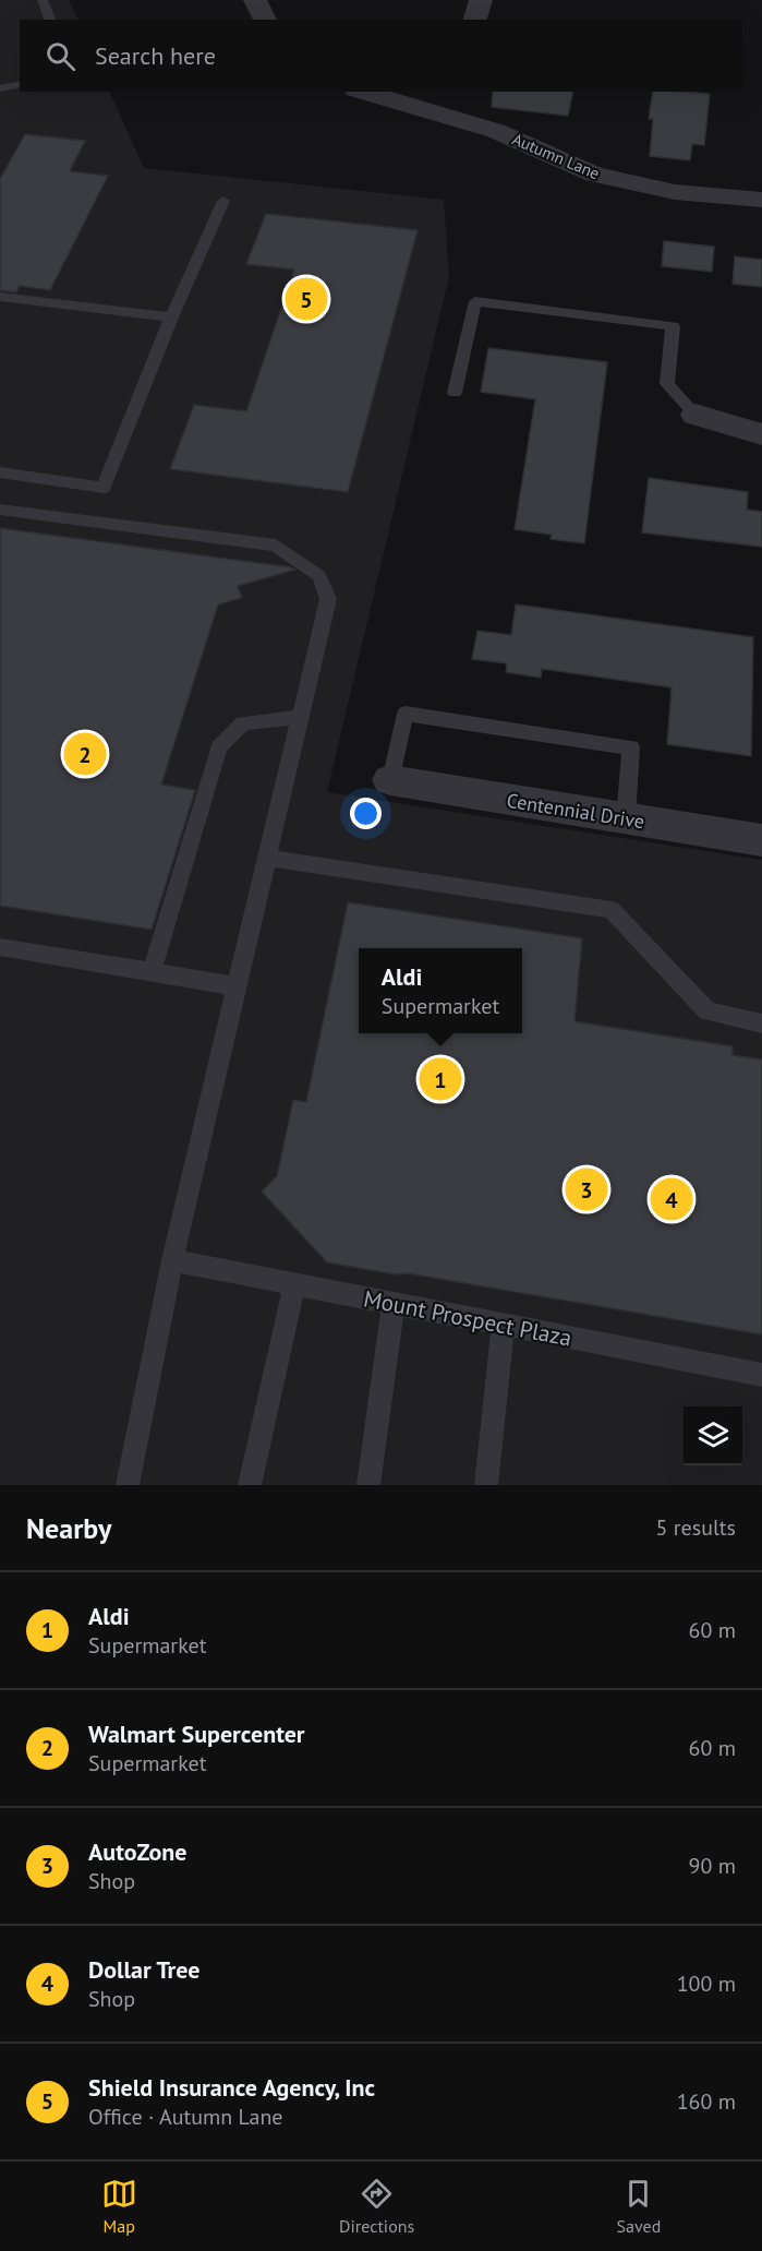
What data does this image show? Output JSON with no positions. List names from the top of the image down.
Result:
{
  "streets": {
    "street": ["Autumn Lane", "Centennial Drive"],
    "lane": ["Mount Prospect Plaza"]
  },
  "page": {
    "search": "Search here",
    "pins": [
      "5",
      "2",
      "1",
      "3",
      "4"
    ],
    "popup": ["Aldi", "Supermarket"],
    "heading": ["Nearby", "5 results"],
    "list": [
      {
        "mark": "1",
        "name": "Aldi",
        "note": "Supermarket",
        "value": "60 m"
      },
      {
        "mark": "2",
        "name": "Walmart Supercenter",
        "note": "Supermarket",
        "value": "60 m"
      },
      {
        "mark": "3",
        "name": "AutoZone",
        "note": "Shop",
        "value": "90 m"
      },
      {
        "mark": "4",
        "name": "Dollar Tree",
        "note": "Shop",
        "value": "100 m"
      },
      {
        "mark": "5",
        "name": "Shield Insurance Agency, Inc",
        "note": "Office · Autumn Lane",
        "value": "160 m"
      }
    ],
    "nav": ["Map", "Directions", "Saved"]
  }
}
